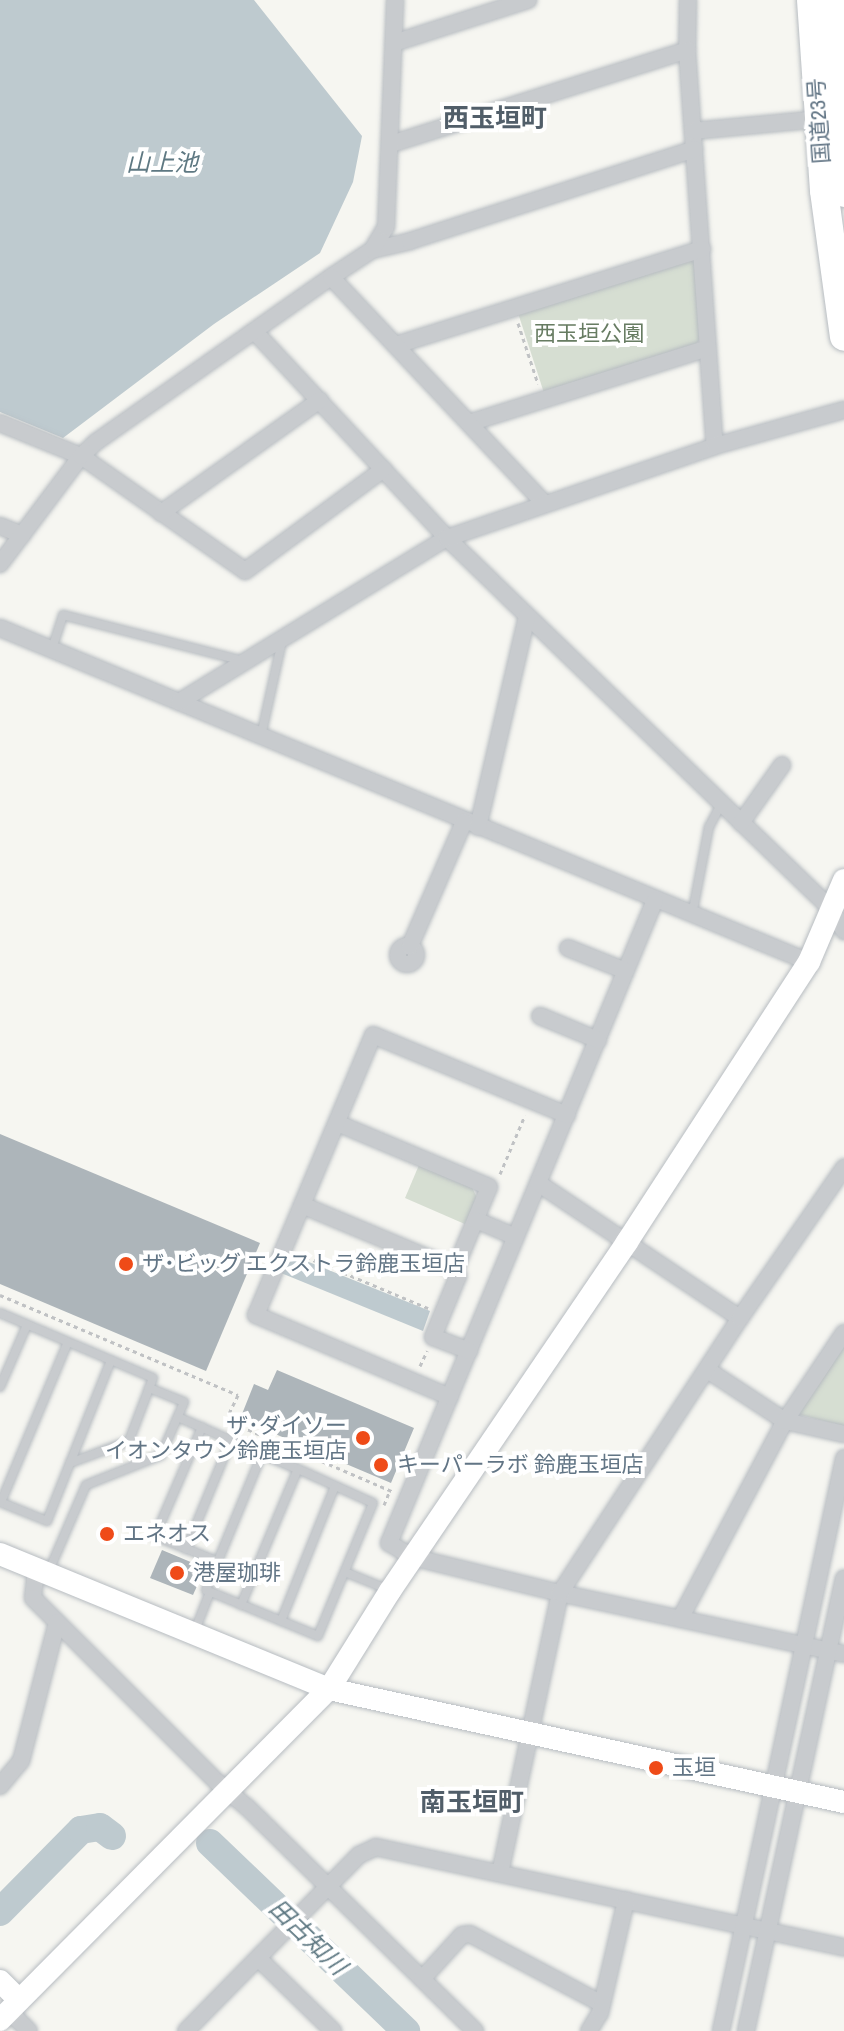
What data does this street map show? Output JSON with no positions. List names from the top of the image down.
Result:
{
  "streets": {
    "highway": ["国道23号"]
  },
  "districts": ["西玉垣町", "南玉垣町"],
  "water": ["山上池", "田古知川"],
  "parks": ["西玉垣公園"],
  "places": [
    "ザ･ビッグ エクストラ鈴鹿玉垣店",
    "ザ･ダイソー イオンタウン鈴鹿玉垣店",
    "キーパーラボ 鈴鹿玉垣店",
    "エネオス",
    "港屋珈琲",
    "玉垣"
  ]
}
